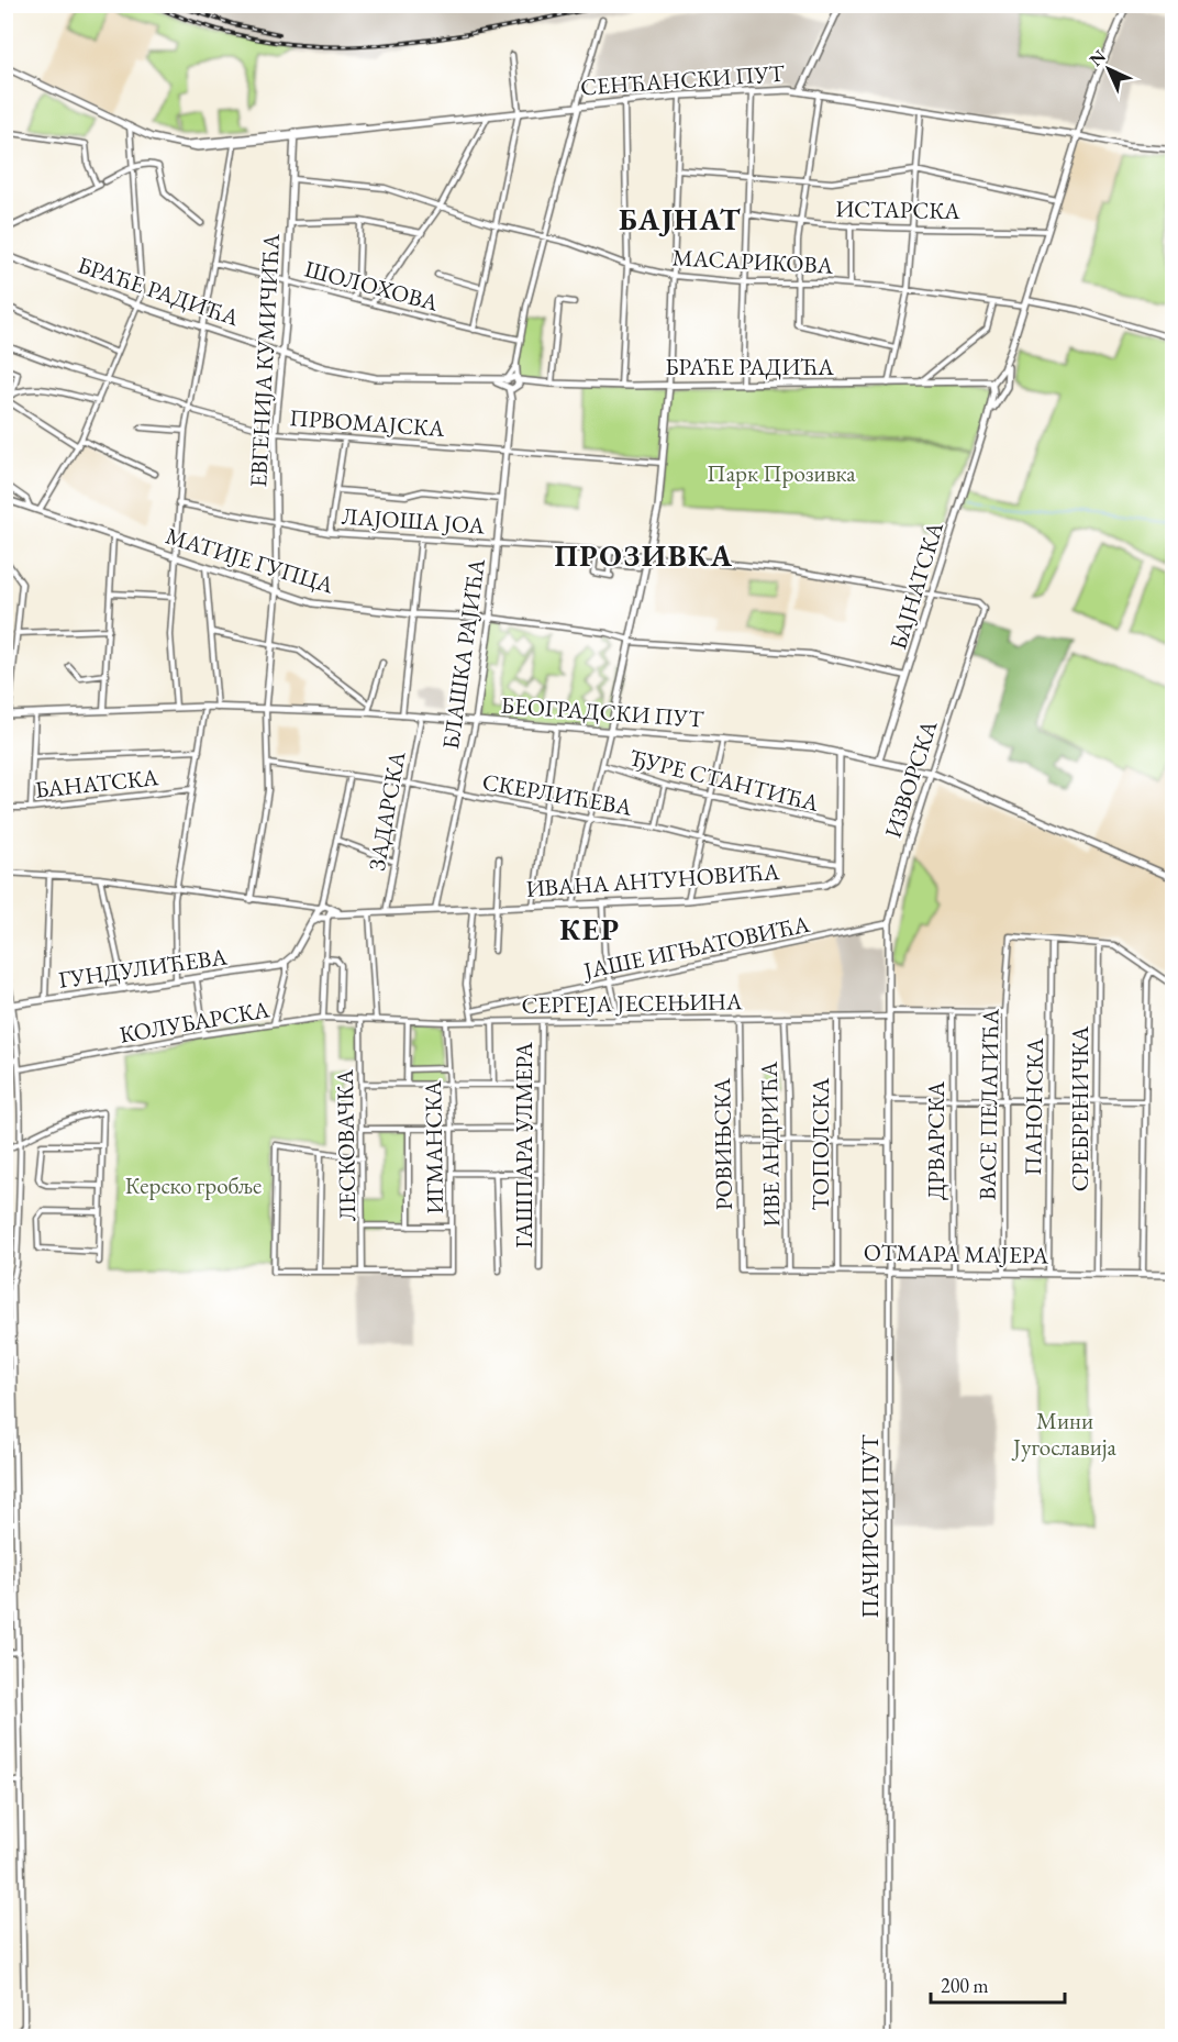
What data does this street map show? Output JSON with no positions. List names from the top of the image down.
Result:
{
  "streets": {
    "street": [
      "СЕНЋАНСКИ ПУТ",
      "ИСТАРСКА",
      "МАСАРИКОВА",
      "ШОЛОХОВА",
      "БРАЋЕ РАДИЋА",
      "ЕВГЕНИЈА КУМИЧИЋА",
      "ПРВОМАЈСКА",
      "ЛАЈОША ЈОА",
      "МАТИЈЕ ГУПЦА",
      "БАЈНАТСКА",
      "БЛАШКА РАЈИЋА",
      "БЕОГРАДСКИ ПУТ",
      "ИЗВОРСКА",
      "ЂУРЕ СТАНТИЋА",
      "БАНАТСКА",
      "СКЕРЛИЋЕВА",
      "ЗАДАРСКА",
      "ИВАНА АНТУНОВИЋА",
      "ЈАШЕ ИГЊАТОВИЋА",
      "ГУНДУЛИЋЕВА",
      "СЕРГЕЈА ЈЕСЕЊИНА",
      "КОЛУБАРСКА",
      "ВАСЕ ПЕЛАГИЋА",
      "ПАНОНСКА",
      "СРЕБРЕНИЧКА",
      "ДРВАРСКА",
      "РОВИЊСКА",
      "ИВЕ АНДРИЋА",
      "ТОПОЛСКА",
      "ЛЕСКОВАЧКА",
      "ГАШПАРА УЛМЕРА",
      "ИГМАНСКА",
      "ОТМАРА МАЈЕРА",
      "ПАЧИРСКИ ПУТ"
    ]
  },
  "crossings": [
    ["СЕНЋАНСКИ ПУТ", "ЕВГЕНИЈА КУМИЧИЋА"],
    ["СЕНЋАНСКИ ПУТ", "БАЈНАТСКА"],
    ["ИСТАРСКА", "БАЈНАТСКА"],
    ["МАСАРИКОВА", "ЕВГЕНИЈА КУМИЧИЋА"],
    ["МАСАРИКОВА", "БАЈНАТСКА"],
    ["ШОЛОХОВА", "ЕВГЕНИЈА КУМИЧИЋА"],
    ["БРАЋЕ РАДИЋА", "ЕВГЕНИЈА КУМИЧИЋА"],
    ["БРАЋЕ РАДИЋА", "БАЈНАТСКА"],
    ["БРАЋЕ РАДИЋА", "БЛАШКА РАЈИЋА"],
    ["ЕВГЕНИЈА КУМИЧИЋА", "ПРВОМАЈСКА"],
    ["ЕВГЕНИЈА КУМИЧИЋА", "ЛАЈОША ЈОА"],
    ["ЕВГЕНИЈА КУМИЧИЋА", "МАТИЈЕ ГУПЦА"],
    ["ЕВГЕНИЈА КУМИЧИЋА", "БЕОГРАДСКИ ПУТ"],
    ["ПРВОМАЈСКА", "БЛАШКА РАЈИЋА"],
    ["ЛАЈОША ЈОА", "БАЈНАТСКА"],
    ["ЛАЈОША ЈОА", "БЛАШКА РАЈИЋА"],
    ["ЛАЈОША ЈОА", "ИЗВОРСКА"],
    ["МАТИЈЕ ГУПЦА", "БЛАШКА РАЈИЋА"],
    ["БАЈНАТСКА", "БЕОГРАДСКИ ПУТ"],
    ["БАЈНАТСКА", "ИЗВОРСКА"],
    ["БЛАШКА РАЈИЋА", "БЕОГРАДСКИ ПУТ"],
    ["БЛАШКА РАЈИЋА", "СКЕРЛИЋЕВА"],
    ["БЛАШКА РАЈИЋА", "ИВАНА АНТУНОВИЋА"],
    ["БЕОГРАДСКИ ПУТ", "ИЗВОРСКА"],
    ["БЕОГРАДСКИ ПУТ", "ЗАДАРСКА"],
    ["ИЗВОРСКА", "ЈАШЕ ИГЊАТОВИЋА"],
    ["ИЗВОРСКА", "СЕРГЕЈА ЈЕСЕЊИНА"],
    ["ИЗВОРСКА", "ПАЧИРСКИ ПУТ"],
    ["СКЕРЛИЋЕВА", "ЗАДАРСКА"],
    ["СКЕРЛИЋЕВА", "ИВАНА АНТУНОВИЋА"],
    ["ЗАДАРСКА", "ИВАНА АНТУНОВИЋА"],
    ["СЕРГЕЈА ЈЕСЕЊИНА", "КОЛУБАРСКА"],
    ["СЕРГЕЈА ЈЕСЕЊИНА", "ВАСЕ ПЕЛАГИЋА"],
    ["СЕРГЕЈА ЈЕСЕЊИНА", "ДРВАРСКА"],
    ["СЕРГЕЈА ЈЕСЕЊИНА", "РОВИЊСКА"],
    ["СЕРГЕЈА ЈЕСЕЊИНА", "ИВЕ АНДРИЋА"],
    ["СЕРГЕЈА ЈЕСЕЊИНА", "ТОПОЛСКА"],
    ["СЕРГЕЈА ЈЕСЕЊИНА", "ГАШПАРА УЛМЕРА"],
    ["СЕРГЕЈА ЈЕСЕЊИНА", "ИГМАНСКА"],
    ["СЕРГЕЈА ЈЕСЕЊИНА", "ПАЧИРСКИ ПУТ"],
    ["КОЛУБАРСКА", "ЛЕСКОВАЧКА"],
    ["ВАСЕ ПЕЛАГИЋА", "ПАНОНСКА"],
    ["ВАСЕ ПЕЛАГИЋА", "ОТМАРА МАЈЕРА"],
    ["ПАНОНСКА", "ОТМАРА МАЈЕРА"],
    ["СРЕБРЕНИЧКА", "ОТМАРА МАЈЕРА"],
    ["ДРВАРСКА", "ОТМАРА МАЈЕРА"],
    ["РОВИЊСКА", "ОТМАРА МАЈЕРА"],
    ["ИВЕ АНДРИЋА", "ОТМАРА МАЈЕРА"],
    ["ТОПОЛСКА", "ОТМАРА МАЈЕРА"],
    ["ЛЕСКОВАЧКА", "ИГМАНСКА"],
    ["ОТМАРА МАЈЕРА", "ПАЧИРСКИ ПУТ"]
  ],
  "districts": ["БАЈНАТ", "ПРОЗИВКА", "КЕР"],
  "parks": ["Парк Прозивка", "Керско гробље", "Мини Југославија"],
  "scale_bar": "200 m",
  "north": "top left"
}
